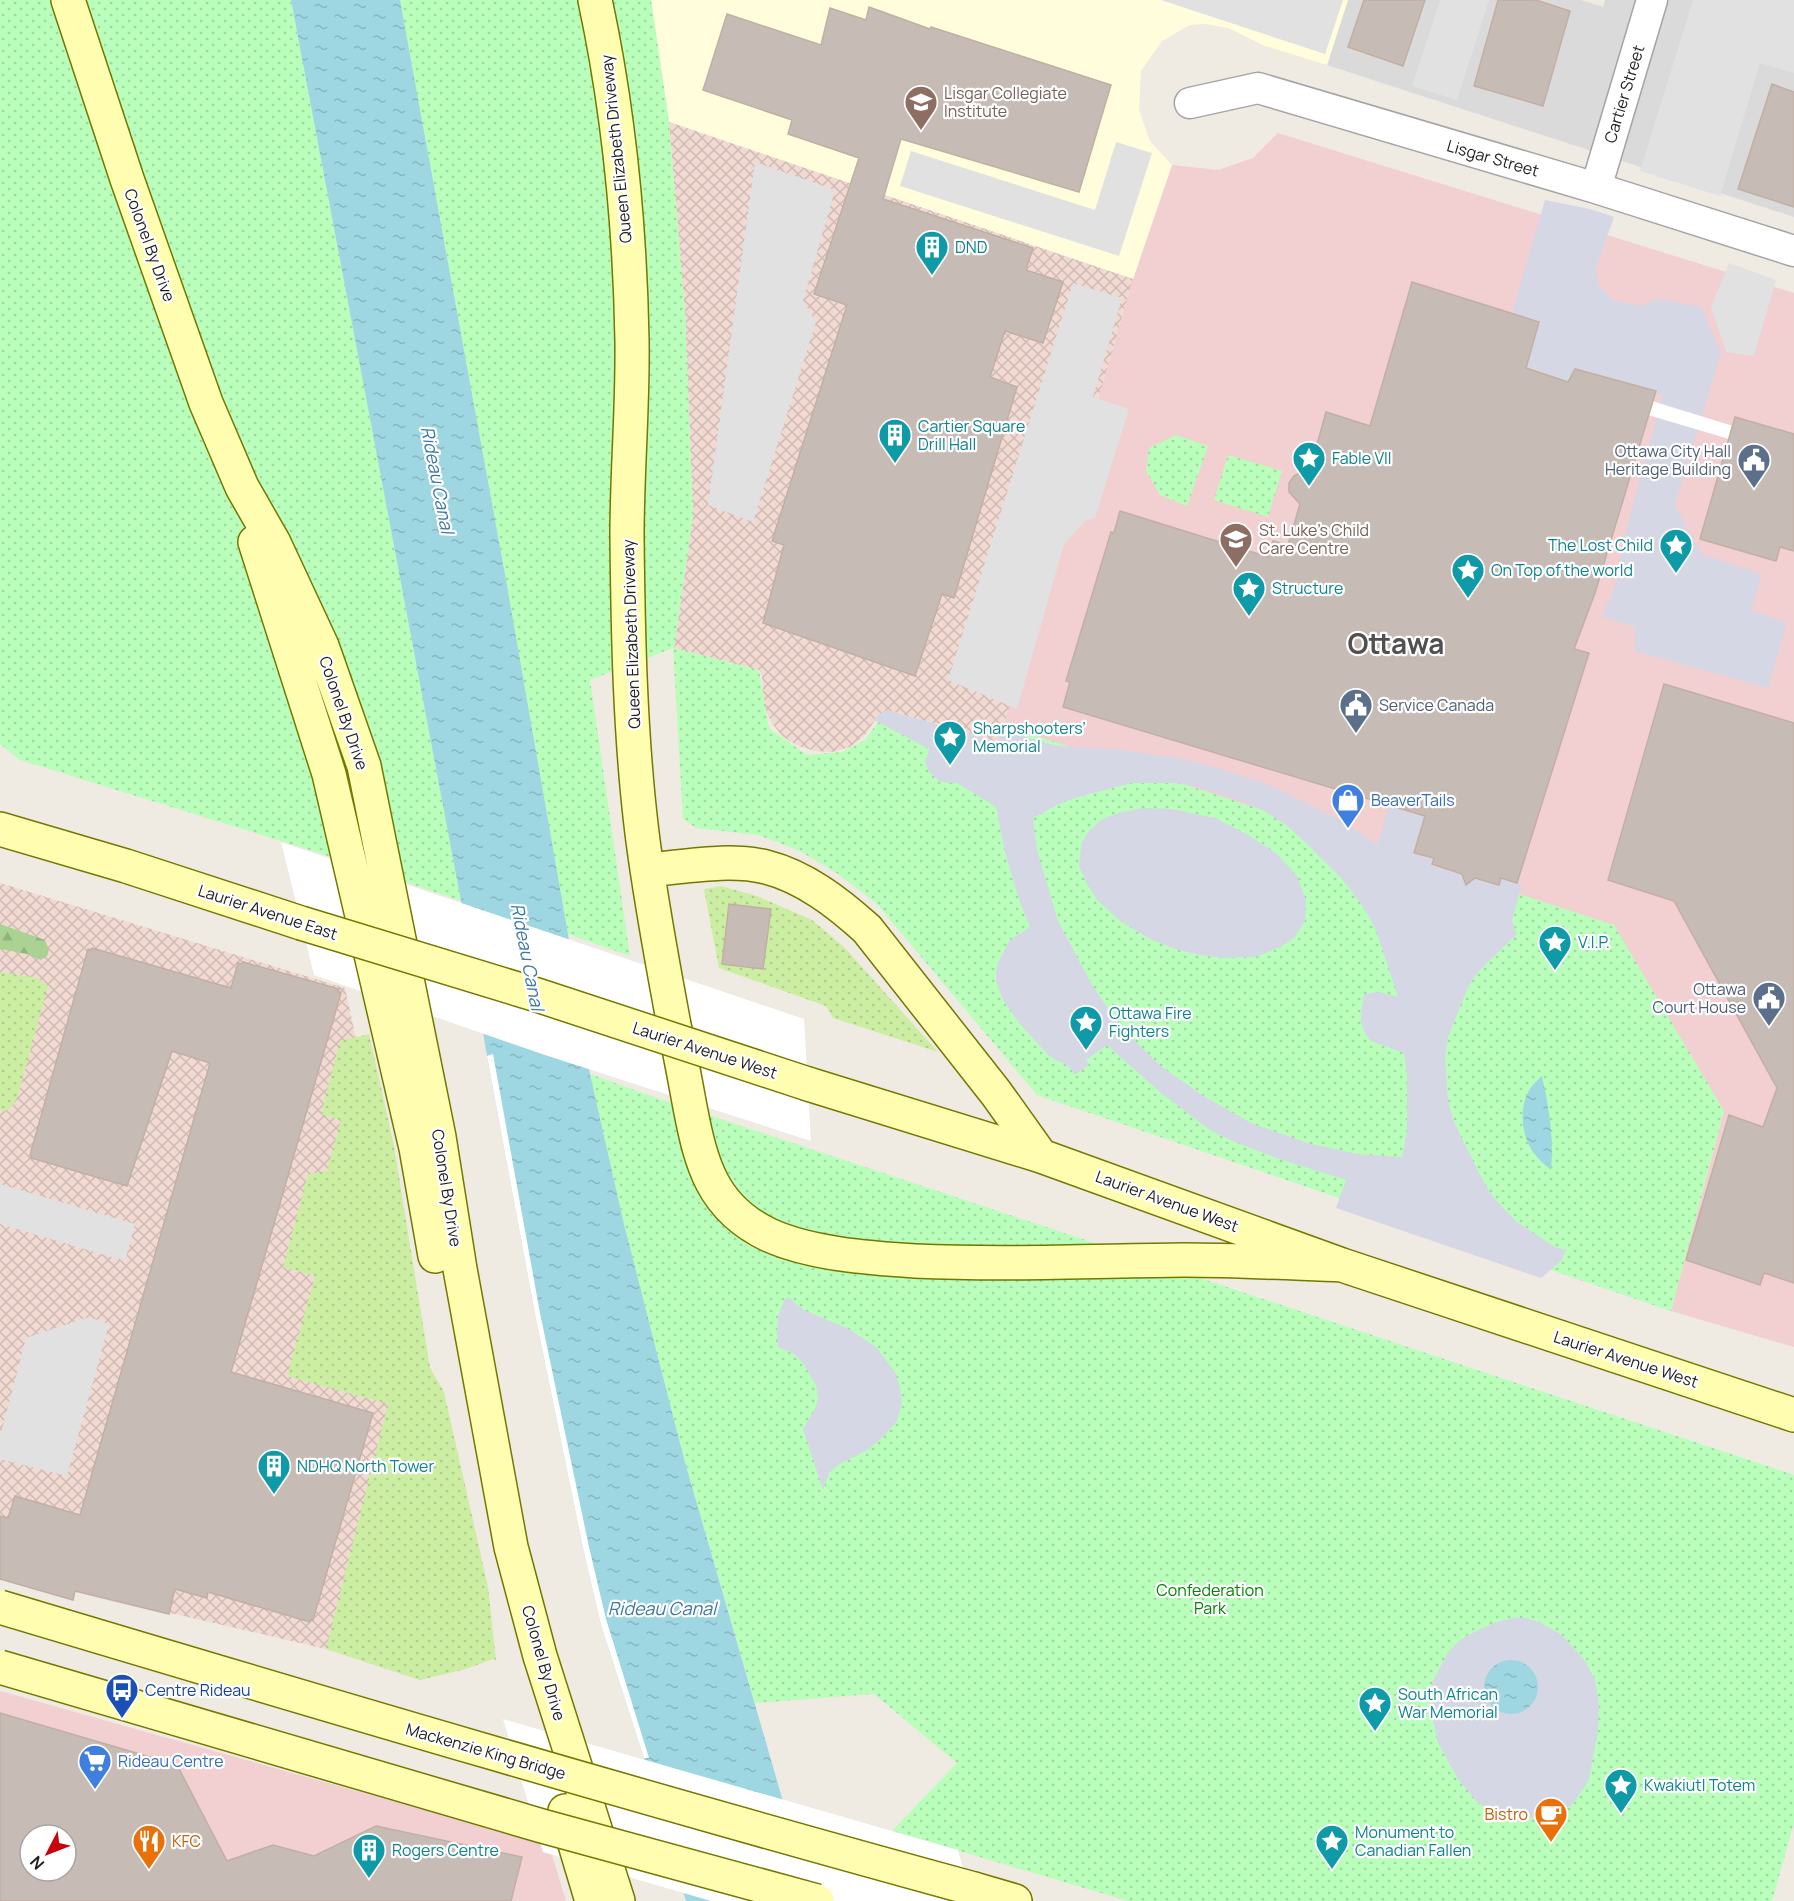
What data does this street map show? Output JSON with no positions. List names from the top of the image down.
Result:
{
  "streets": {
    "main road": [
      "Queen Elizabeth Driveway",
      "Colonel By Drive",
      "Laurier Avenue East",
      "Laurier Avenue West",
      "Mackenzie King Bridge"
    ],
    "street": ["Cartier Street", "Lisgar Street"]
  },
  "crossings": [
    ["Cartier Street", "Lisgar Street"],
    ["Queen Elizabeth Driveway", "Laurier Avenue West"],
    ["Laurier Avenue East", "Laurier Avenue West"]
  ],
  "districts": ["Ottawa"],
  "water": ["Rideau Canal"],
  "parks": ["Confederation Park"],
  "places": {
    "school or university": ["Lisgar Collegiate Institute", "St. Luke's Child Care Centre"],
    "building": [
      "DND",
      "Cartier Square Drill Hall",
      "NDHQ North Tower",
      "Rogers Centre"
    ],
    "place": [
      "Fable VII",
      "The Lost Child",
      "On Top of the world",
      "Structure",
      "Sharpshooters’ Memorial",
      "V.I.P.",
      "Ottawa Fire Fighters",
      "South African War Memorial",
      "Kwakiutl Totem",
      "Monument to Canadian Fallen"
    ],
    "public building": ["Ottawa City Hall Heritage Building", "Service Canada", "Ottawa Court House"],
    "shop": ["BeaverTails"],
    "bus stop": ["Centre Rideau"],
    "supermarket": ["Rideau Centre"],
    "cafe": ["Bistro"],
    "restaurant": ["KFC"]
  },
  "north": "bottom left"
}
